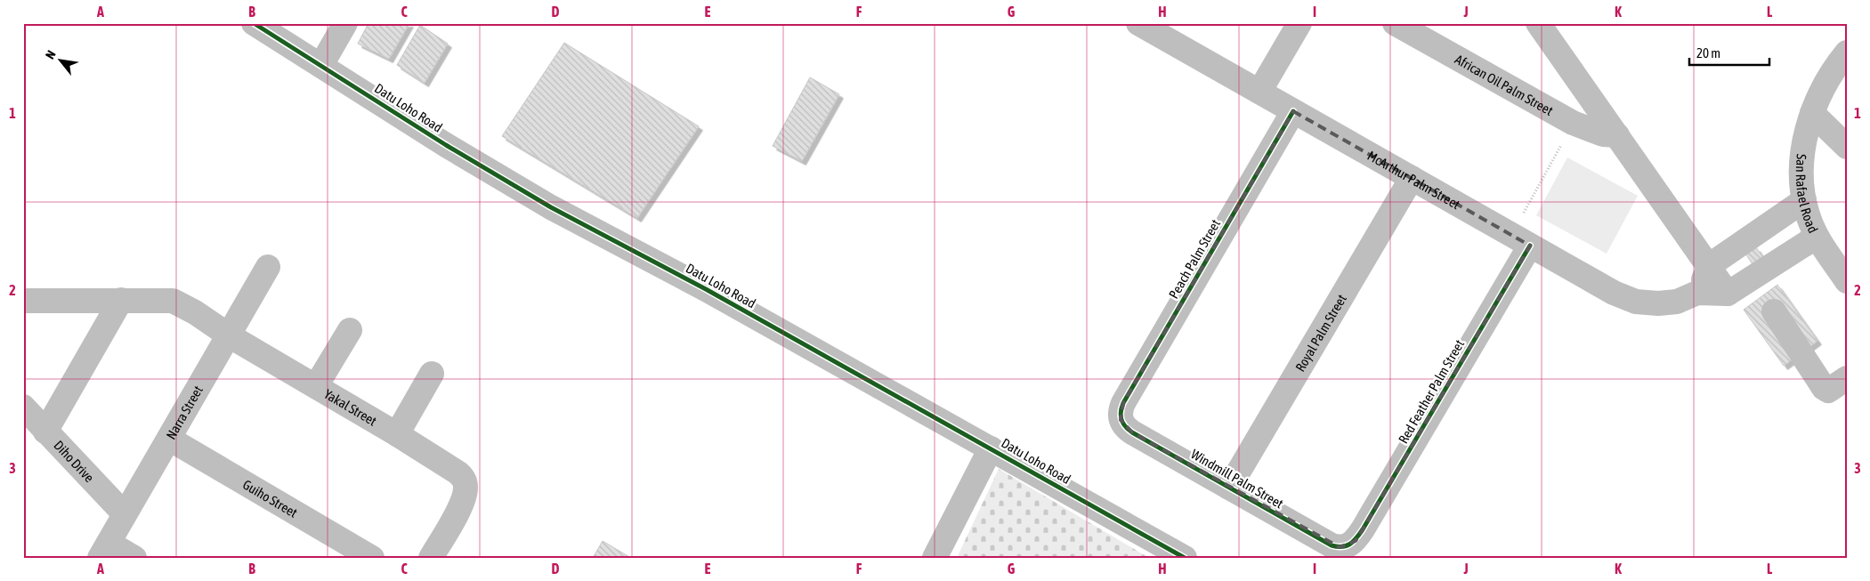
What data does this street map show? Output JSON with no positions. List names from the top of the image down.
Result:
{
  "streets": {
    "street": [
      "African Oil Palm Street",
      "Datu Loho Road",
      "McArthur Palm Street",
      "San Rafael Road",
      "Peach Palm Street",
      "Royal Palm Street",
      "Red Feather Palm Street",
      "Yakal Street",
      "Narra Street",
      "Diho Drive",
      "Windmill Palm Street",
      "Guiho Street"
    ]
  },
  "crossings": [
    ["McArthur Palm Street", "Peach Palm Street"],
    ["McArthur Palm Street", "Royal Palm Street"],
    ["McArthur Palm Street", "Red Feather Palm Street"],
    ["Peach Palm Street", "Windmill Palm Street"],
    ["Royal Palm Street", "Windmill Palm Street"],
    ["Red Feather Palm Street", "Windmill Palm Street"],
    ["Yakal Street", "Narra Street"],
    ["Narra Street", "Diho Drive"],
    ["Narra Street", "Guiho Street"]
  ],
  "scale_bar": "20 m",
  "north": "top left",
  "grid": {
    "columns": [
      "A",
      "B",
      "C",
      "D",
      "E",
      "F",
      "G",
      "H",
      "I",
      "J",
      "K",
      "L"
    ],
    "rows": ["1", "2", "3"]
  }
}
